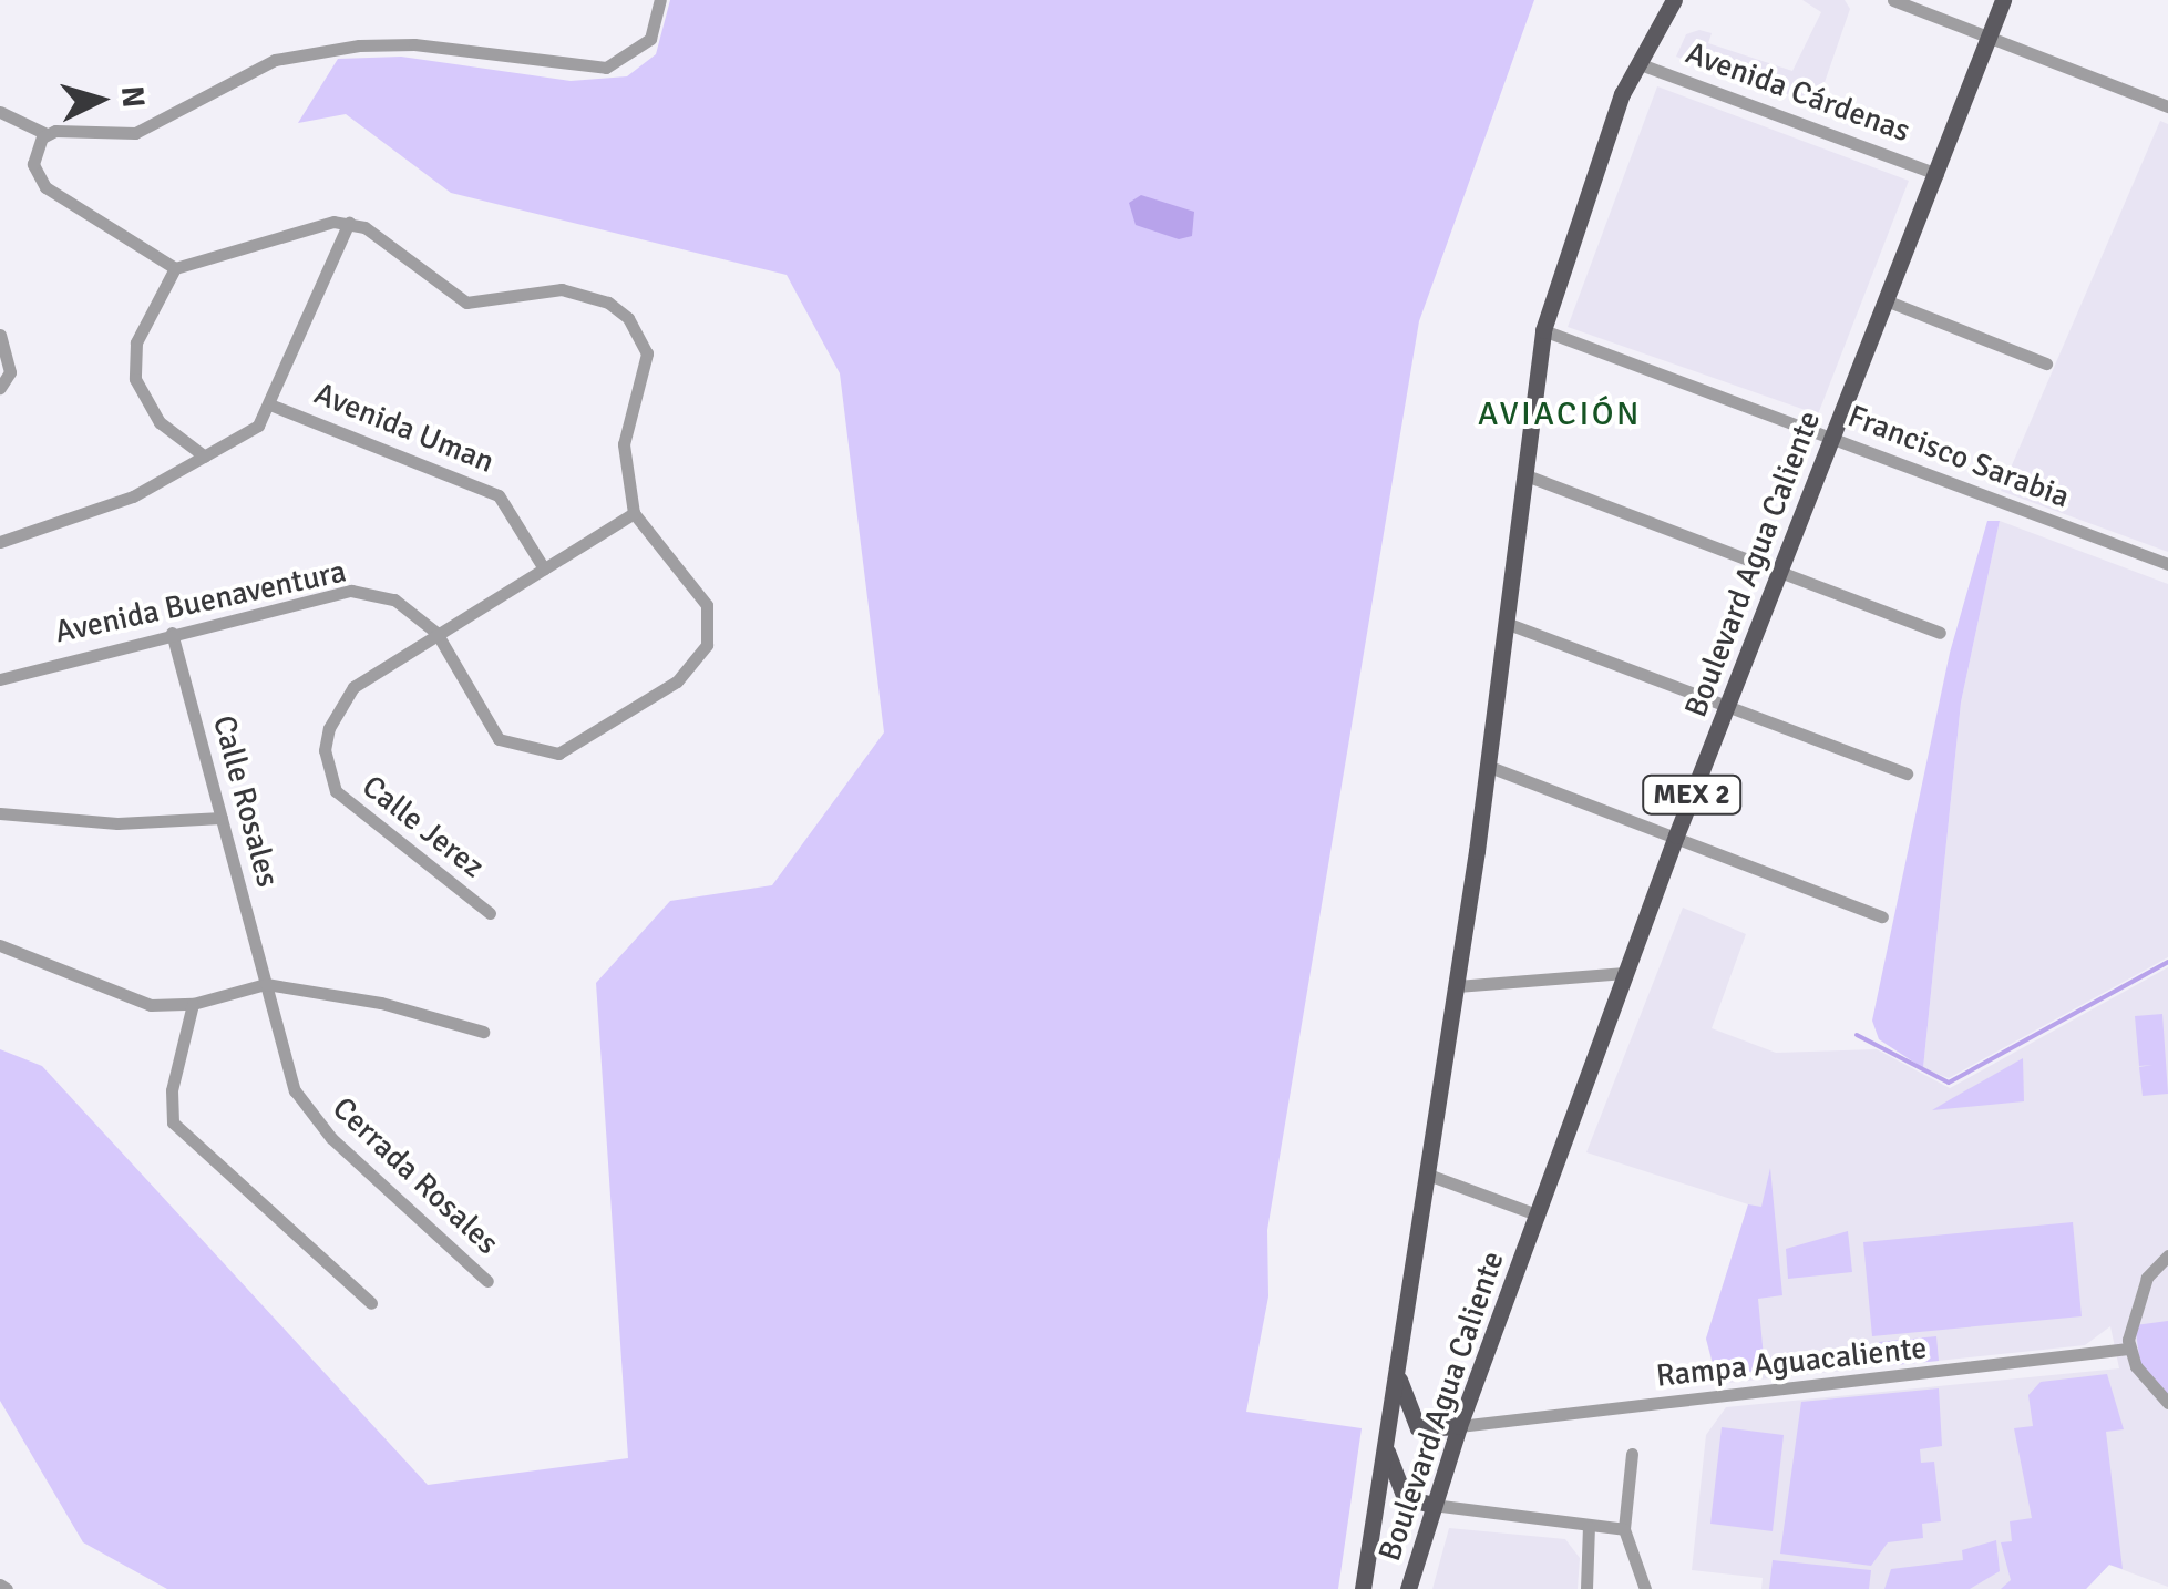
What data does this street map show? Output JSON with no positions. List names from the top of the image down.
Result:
{
  "streets": {
    "main road": ["Boulevard Agua Caliente", "MEX 2"],
    "street": [
      "Avenida Cárdenas",
      "Avenida Uman",
      "Francisco Sarabia",
      "Avenida Buenaventura",
      "Calle Rosales",
      "Calle Jerez",
      "Cerrada Rosales",
      "Rampa Aguacaliente"
    ]
  },
  "crossings": [
    ["Avenida Cárdenas", "Boulevard Agua Caliente"],
    ["Avenida Uman", "Calle Jerez"],
    ["Francisco Sarabia", "Boulevard Agua Caliente"],
    ["Boulevard Agua Caliente", "Rampa Aguacaliente"],
    ["Avenida Buenaventura", "Calle Rosales"],
    ["Avenida Buenaventura", "Calle Jerez"],
    ["Calle Rosales", "Cerrada Rosales"]
  ],
  "districts": ["AVIACIÓN"],
  "north": "right"
}
